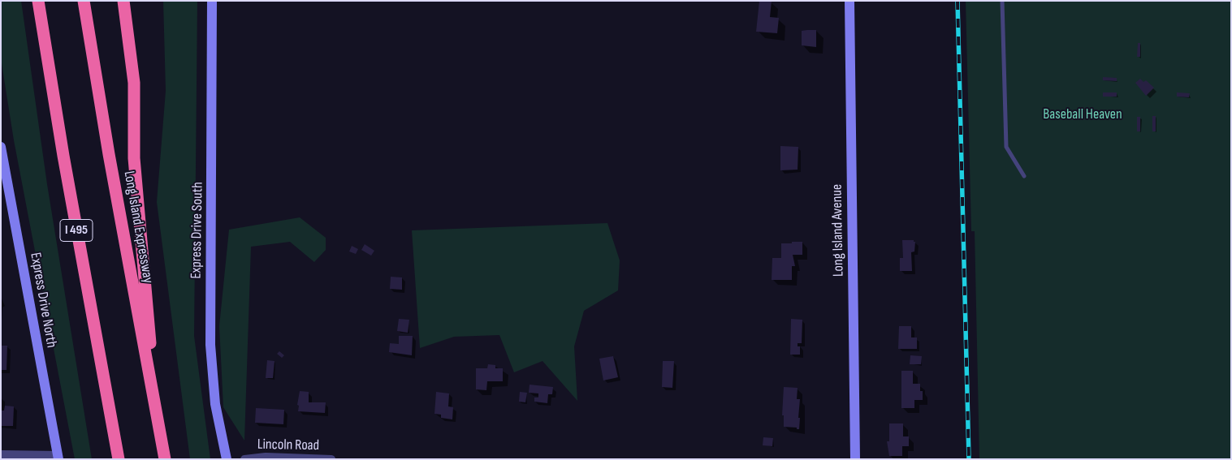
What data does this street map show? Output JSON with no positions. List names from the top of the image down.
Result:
{
  "streets": {
    "highway": ["Long Island Expressway", "I 495"],
    "main road": ["Express Drive South", "Long Island Avenue", "Express Drive North"],
    "street": ["Lincoln Road"]
  },
  "parks": ["Baseball Heaven"]
}
